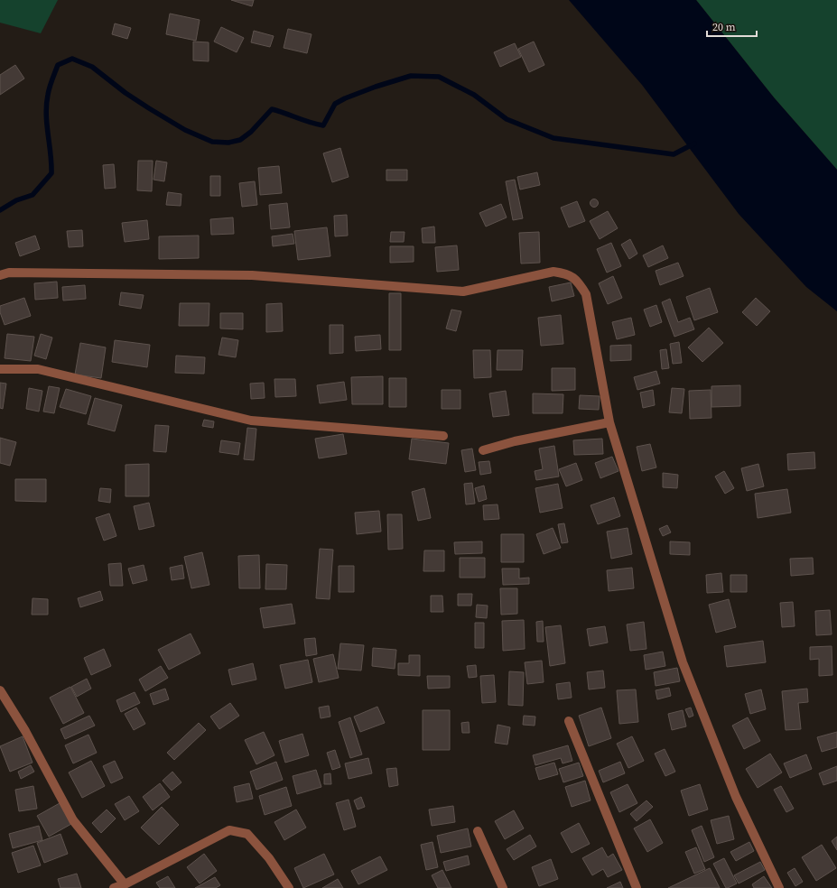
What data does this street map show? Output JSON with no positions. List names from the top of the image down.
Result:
{
  "scale_bar": "20 m"
}
